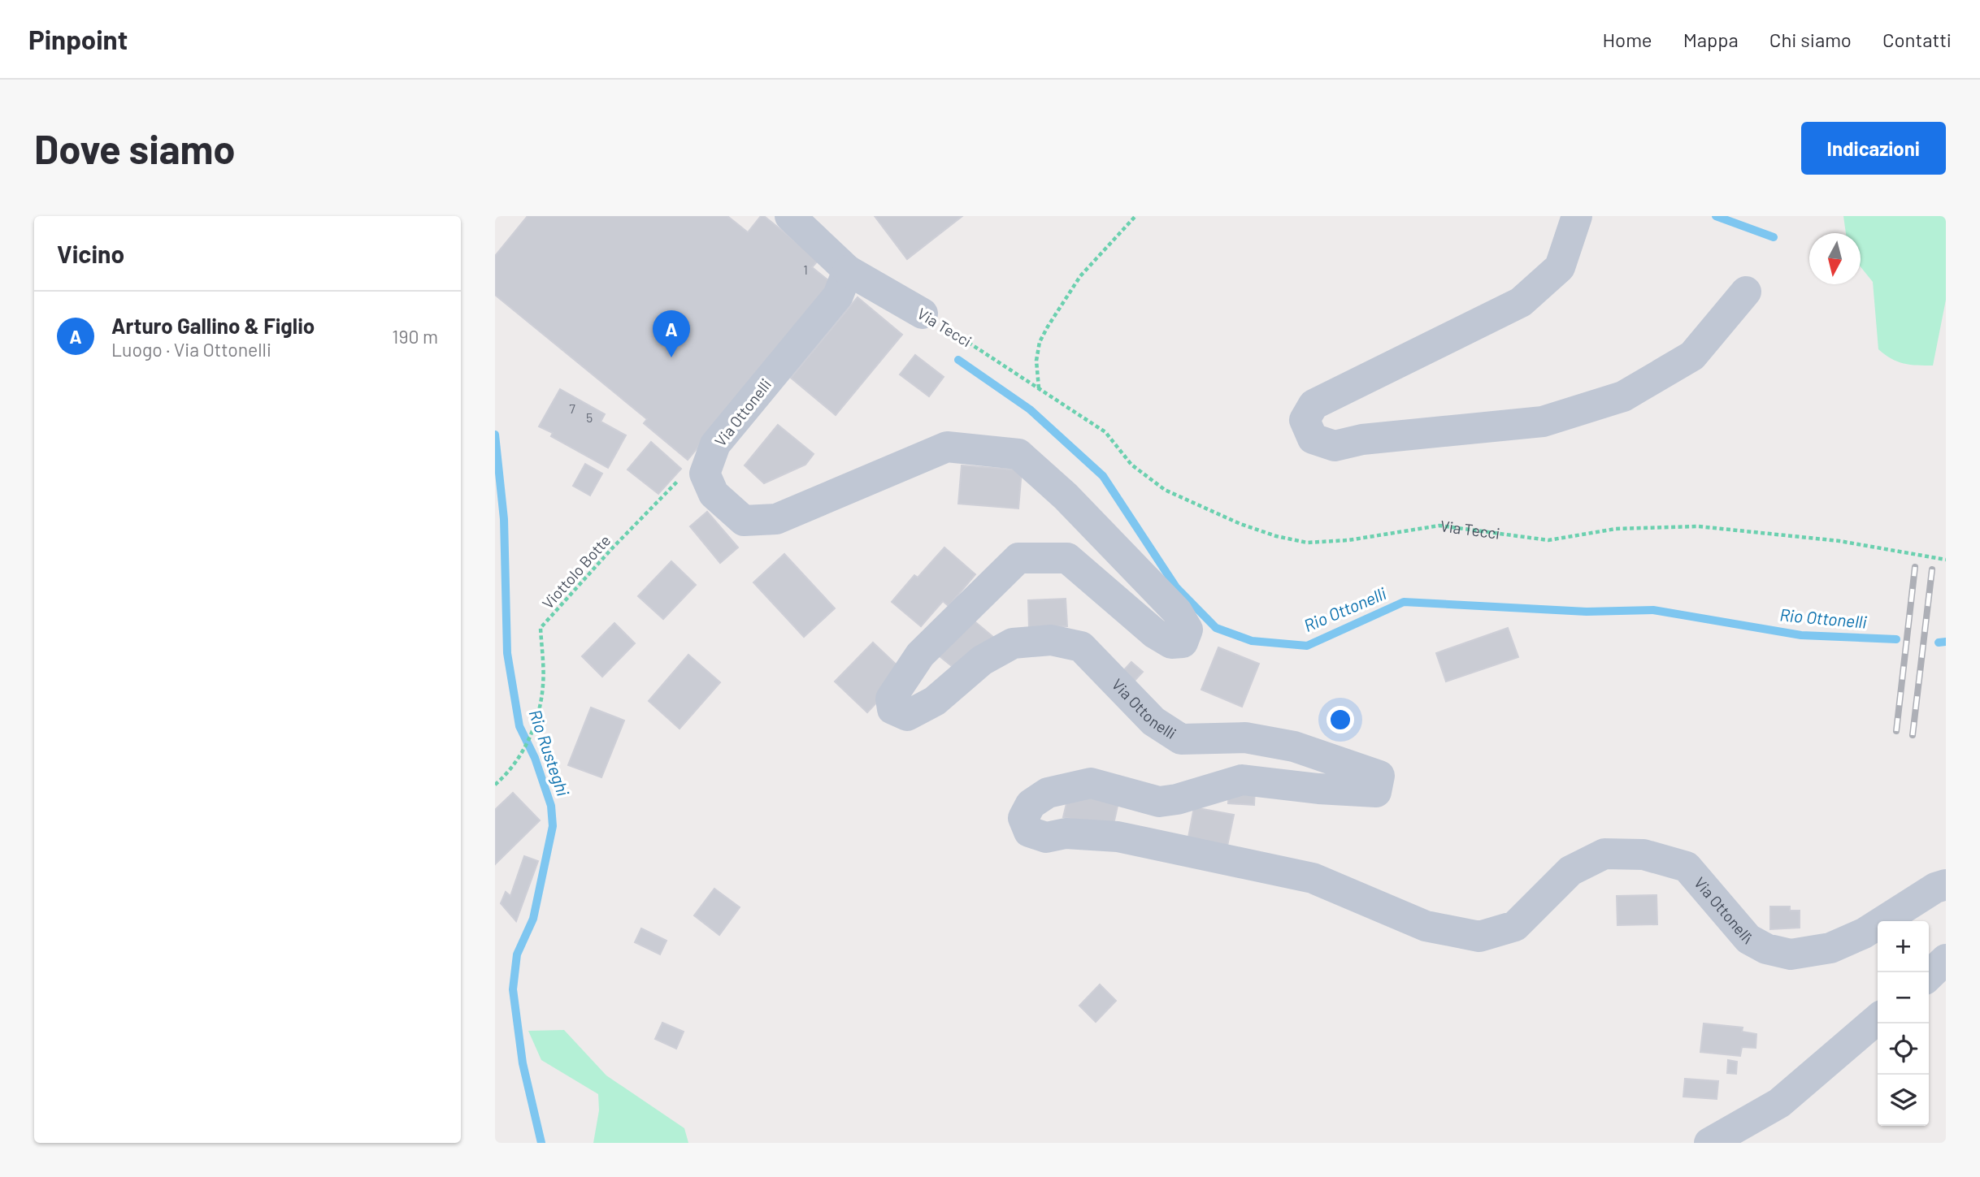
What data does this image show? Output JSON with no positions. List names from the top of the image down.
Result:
{
  "streets": {
    "street": ["Via Tecci", "Via Ottonelli"],
    "path": ["Viottolo Botte"]
  },
  "crossings": [
    ["Via Tecci", "Via Ottonelli"],
    ["Via Ottonelli", "Viottolo Botte"]
  ],
  "water": ["Rio Ottonelli", "Rio Rusteghi"],
  "house_numbers": ["1", "7", "5"],
  "north": "bottom",
  "page": {
    "header": "Pinpoint",
    "nav": [
      "Home",
      "Mappa",
      "Chi siamo",
      "Contatti"
    ],
    "buttons": "Indicazioni",
    "title": "Dove siamo",
    "heading": "Vicino",
    "list": [
      {
        "mark": "A",
        "name": "Arturo Gallino & Figlio",
        "note": "Luogo · Via Ottonelli",
        "value": "190 m"
      }
    ],
    "pins": "A",
    "map_buttons": ["+", "−"]
  }
}
